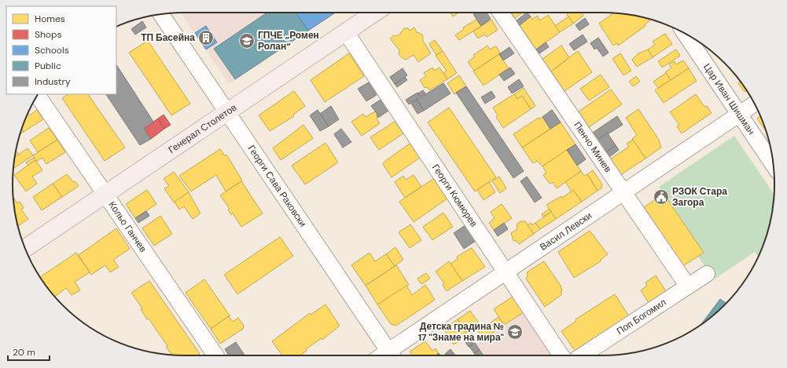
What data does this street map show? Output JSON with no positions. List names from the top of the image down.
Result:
{
  "streets": {
    "main road": ["Генерал Столетов"],
    "street": [
      "Цар Иван Шишман",
      "Пенчо Минев",
      "Георги Сава Раковски",
      "Георги Кюмюрев",
      "Кольо Ганчев",
      "Васил Левски",
      "Поп Богомил"
    ]
  },
  "crossings": [
    ["Цар Иван Шишман", "Васил Левски"],
    ["Генерал Столетов", "Георги Сава Раковски"],
    ["Генерал Столетов", "Георги Кюмюрев"],
    ["Генерал Столетов", "Кольо Ганчев"],
    ["Пенчо Минев", "Васил Левски"],
    ["Пенчо Минев", "Поп Богомил"],
    ["Георги Сава Раковски", "Васил Левски"],
    ["Георги Кюмюрев", "Васил Левски"]
  ],
  "places": {
    "building": ["ТП Басейна"],
    "school or university": ["ГПЧЕ „Ромен Ролан“", "Детска градина № 17 \"Знаме на мира\""],
    "public building": ["РЗОК Стара Загора"]
  },
  "legend": [
    "Homes",
    "Shops",
    "Schools",
    "Public",
    "Industry"
  ],
  "scale_bar": "20 m"
}
